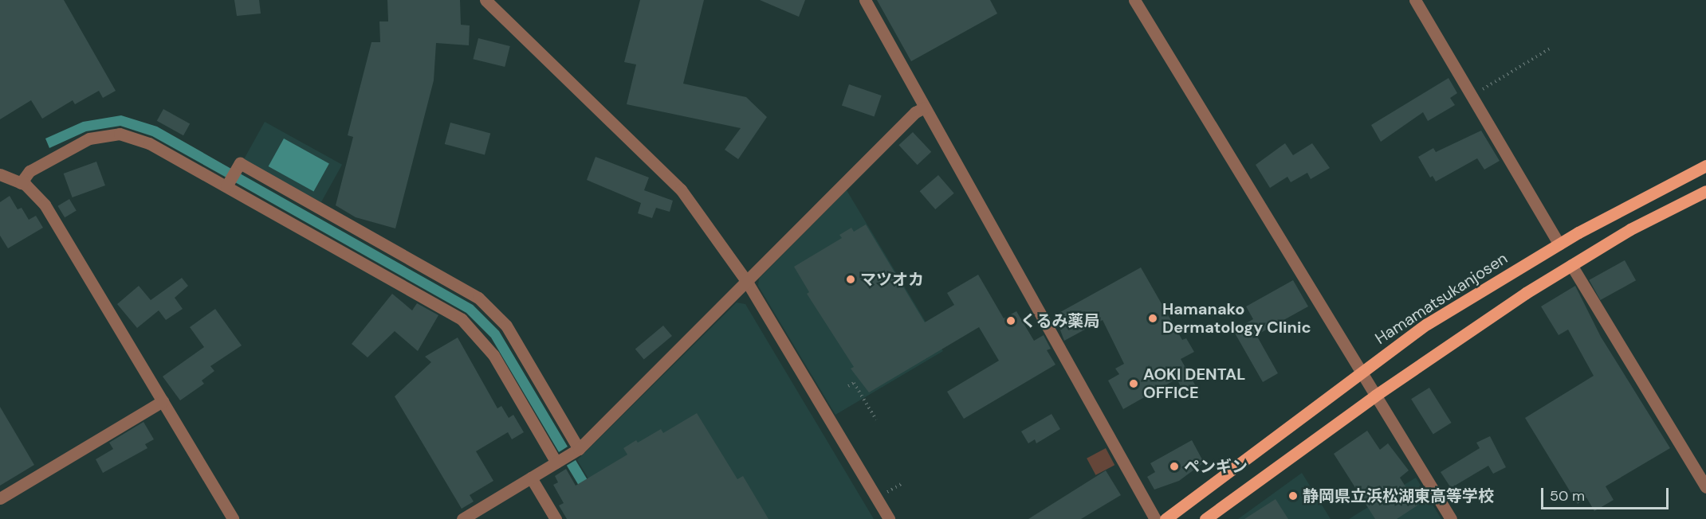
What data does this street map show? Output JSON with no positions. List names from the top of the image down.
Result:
{
  "streets": {
    "main road": ["Hamamatsukanjosen"]
  },
  "places": [
    "マツオカ",
    "Hamanako Dermatology Clinic",
    "くるみ薬局",
    "AOKI DENTAL OFFICE",
    "ペンギン",
    "静岡県立浜松湖東高等学校"
  ],
  "scale_bar": "50 m"
}
